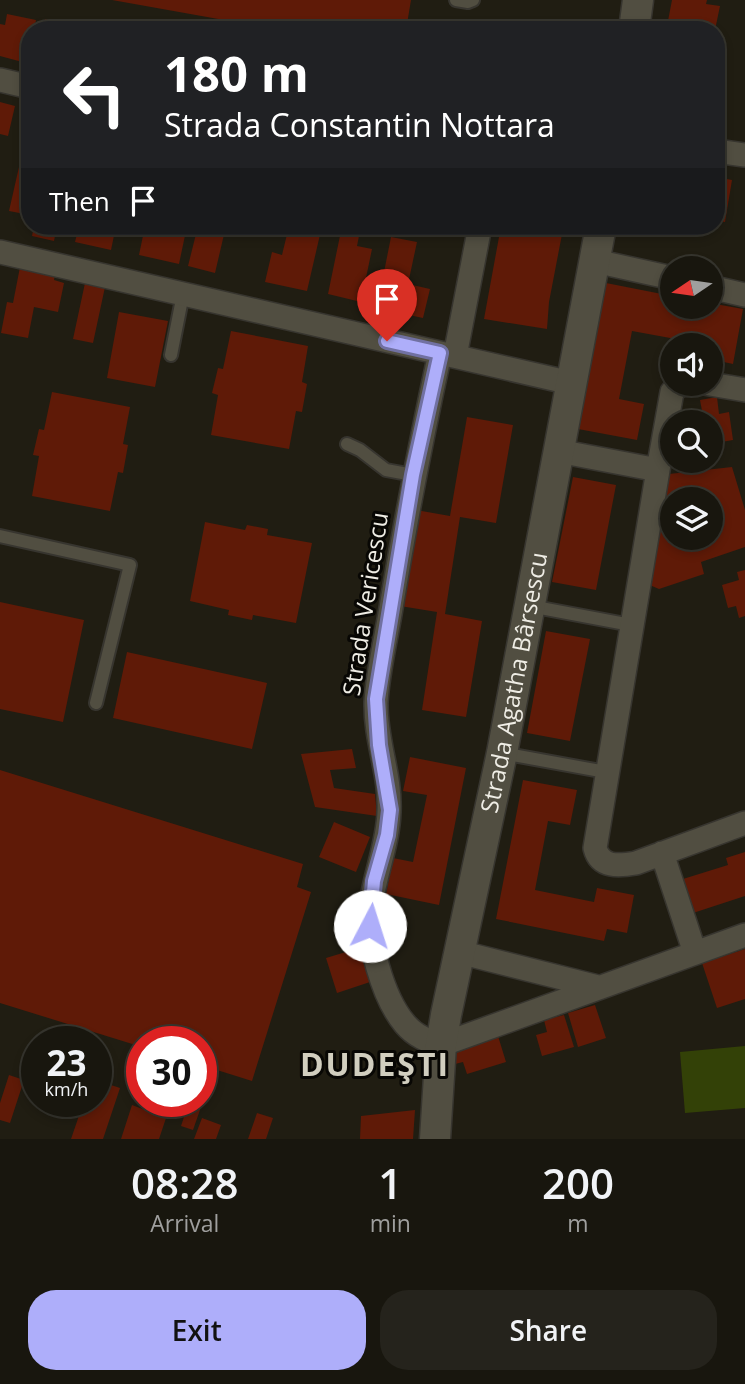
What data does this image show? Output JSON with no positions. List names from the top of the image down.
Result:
{
  "streets": {
    "street": ["Strada Vericescu", "Strada Agatha Bârsescu"]
  },
  "crossings": [
    ["Strada Vericescu", "Strada Agatha Bârsescu"]
  ],
  "districts": ["DUDEŞTI"],
  "north": "left",
  "page": {
    "turn": ["180 m", "Strada Constantin Nottara"],
    "then": "Then",
    "speed": "23 km/h",
    "limit": "30",
    "eta": [
      "08:28",
      "Arrival",
      "1",
      "min",
      "200",
      "m"
    ],
    "buttons": ["Exit", "Share"]
  }
}
